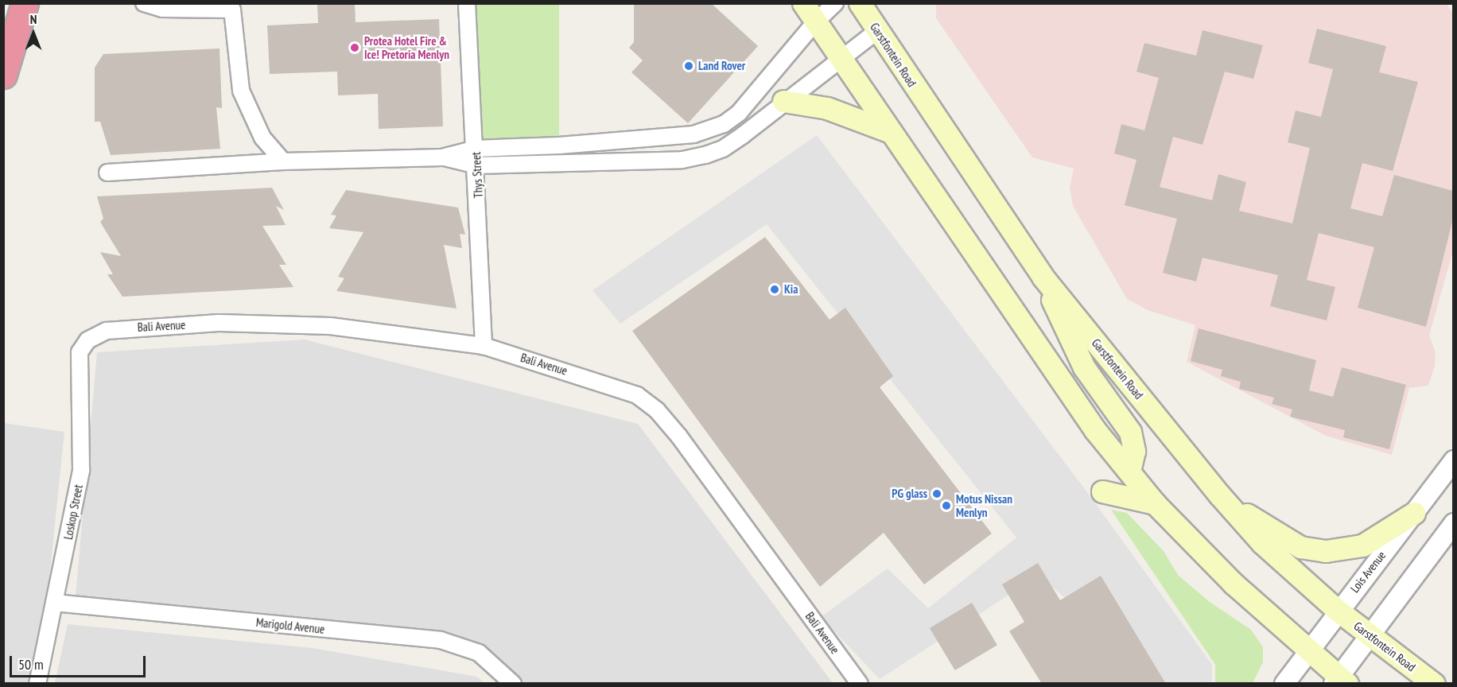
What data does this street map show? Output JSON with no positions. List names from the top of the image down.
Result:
{
  "streets": {
    "main road": ["Garstfontein Road"],
    "street": [
      "Thys Street",
      "Bali Avenue",
      "Loskop Street",
      "Lois Avenue",
      "Marigold Avenue"
    ]
  },
  "crossings": [
    ["Garstfontein Road", "Lois Avenue"],
    ["Thys Street", "Bali Avenue"],
    ["Bali Avenue", "Loskop Street"],
    ["Loskop Street", "Marigold Avenue"]
  ],
  "places": [
    "Protea Hotel Fire & Ice! Pretoria Menlyn",
    "Land Rover",
    "Kia",
    "PG glass",
    "Motus Nissan Menlyn"
  ],
  "scale_bar": "50 m",
  "north": "top"
}
